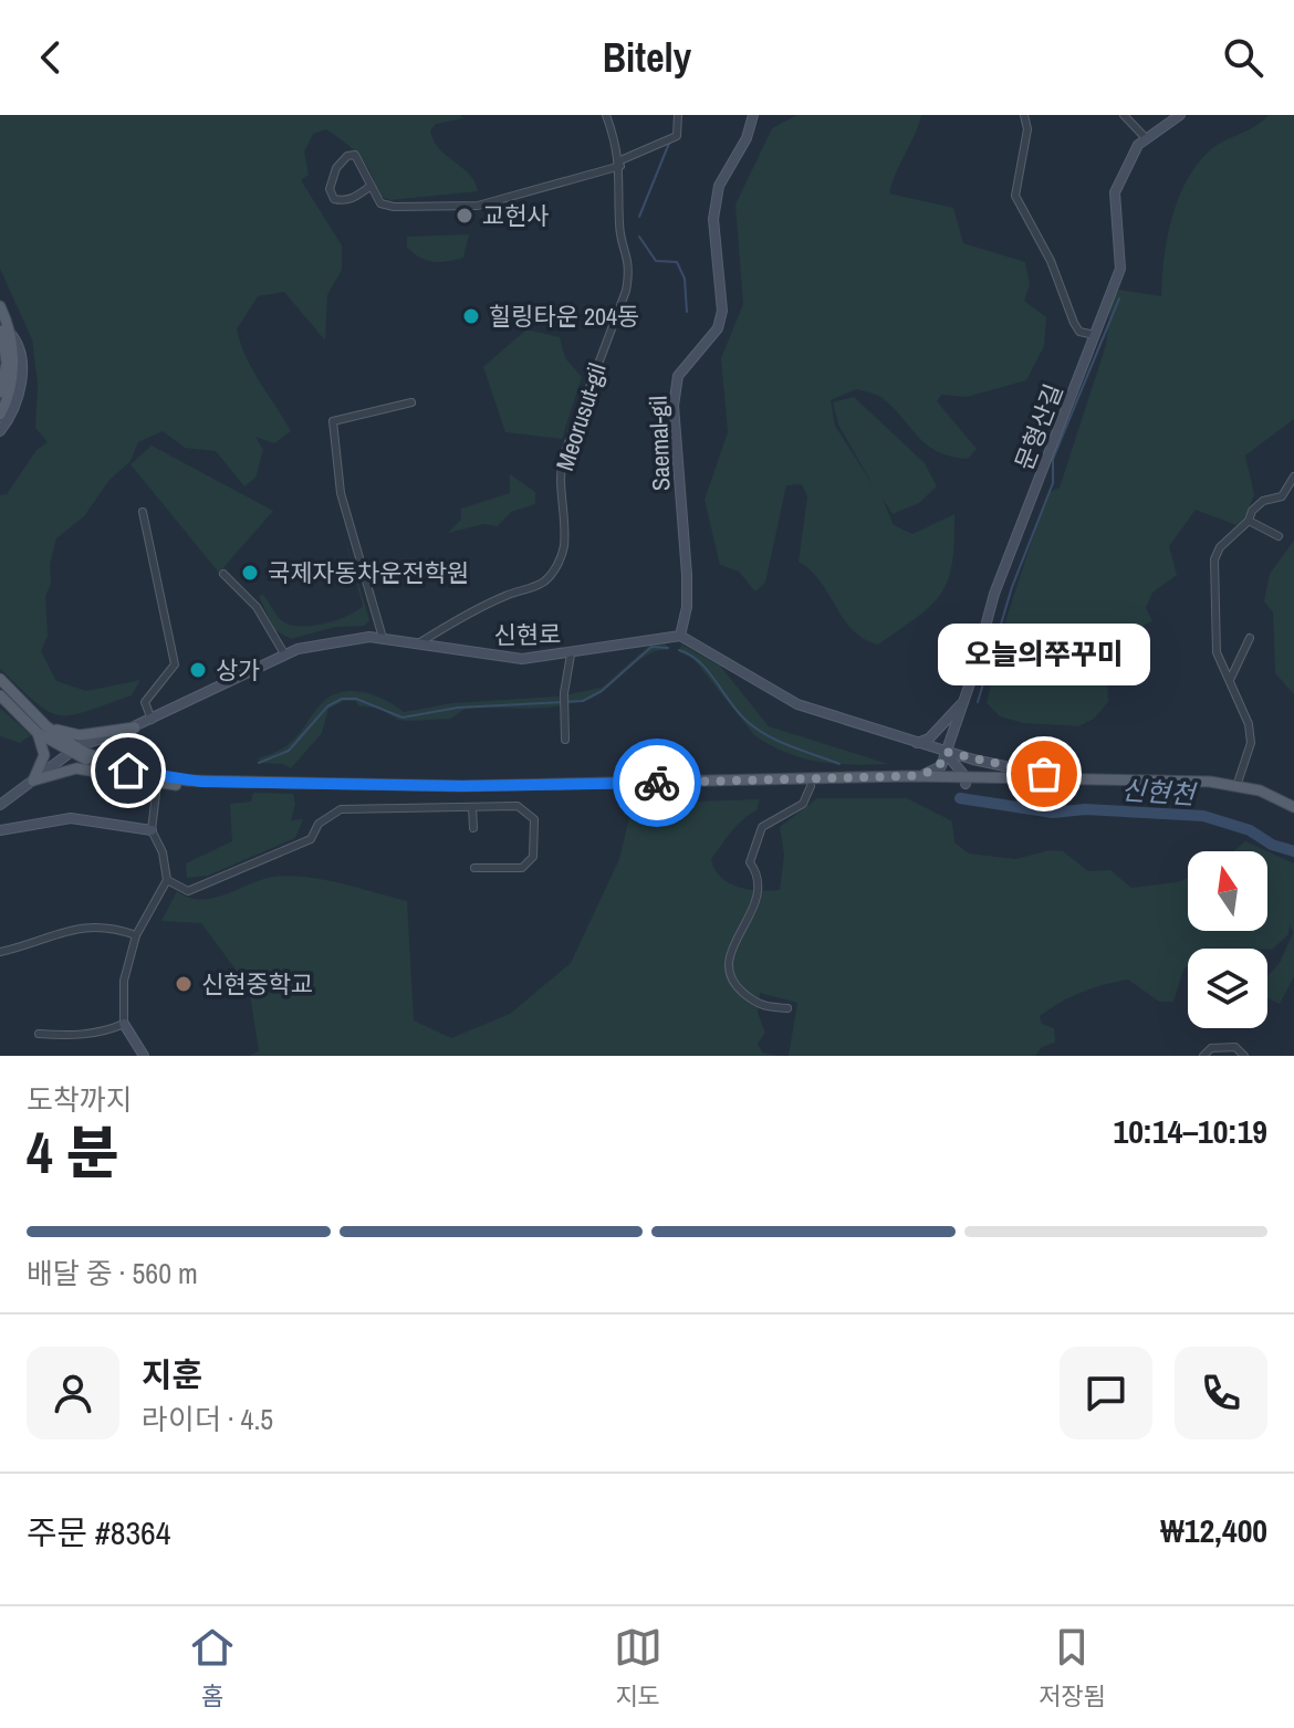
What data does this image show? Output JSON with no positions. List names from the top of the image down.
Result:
{
  "streets": {
    "street": [
      "Meorusut-gil",
      "문형산길",
      "Saemal-gil",
      "신현로"
    ]
  },
  "crossings": [
    ["Meorusut-gil", "신현로"],
    ["Saemal-gil", "신현로"]
  ],
  "water": ["신현천"],
  "places": [
    "교헌사",
    "힐링타운 204동",
    "국제자동차운전학원",
    "상가",
    "오늘의쭈꾸미",
    "신현중학교"
  ],
  "north": "top",
  "page": {
    "header": "Bitely",
    "bubble": "오늘의쭈꾸미",
    "heading": ["4 분", "도착까지", "10:14–10:19"],
    "panel": [
      "지훈",
      "라이더 · 4.5",
      "주문 #8364",
      "₩12,400"
    ],
    "bar": "배달 중 · 560 m",
    "tabs": ["홈", "지도", "저장됨"]
  }
}
